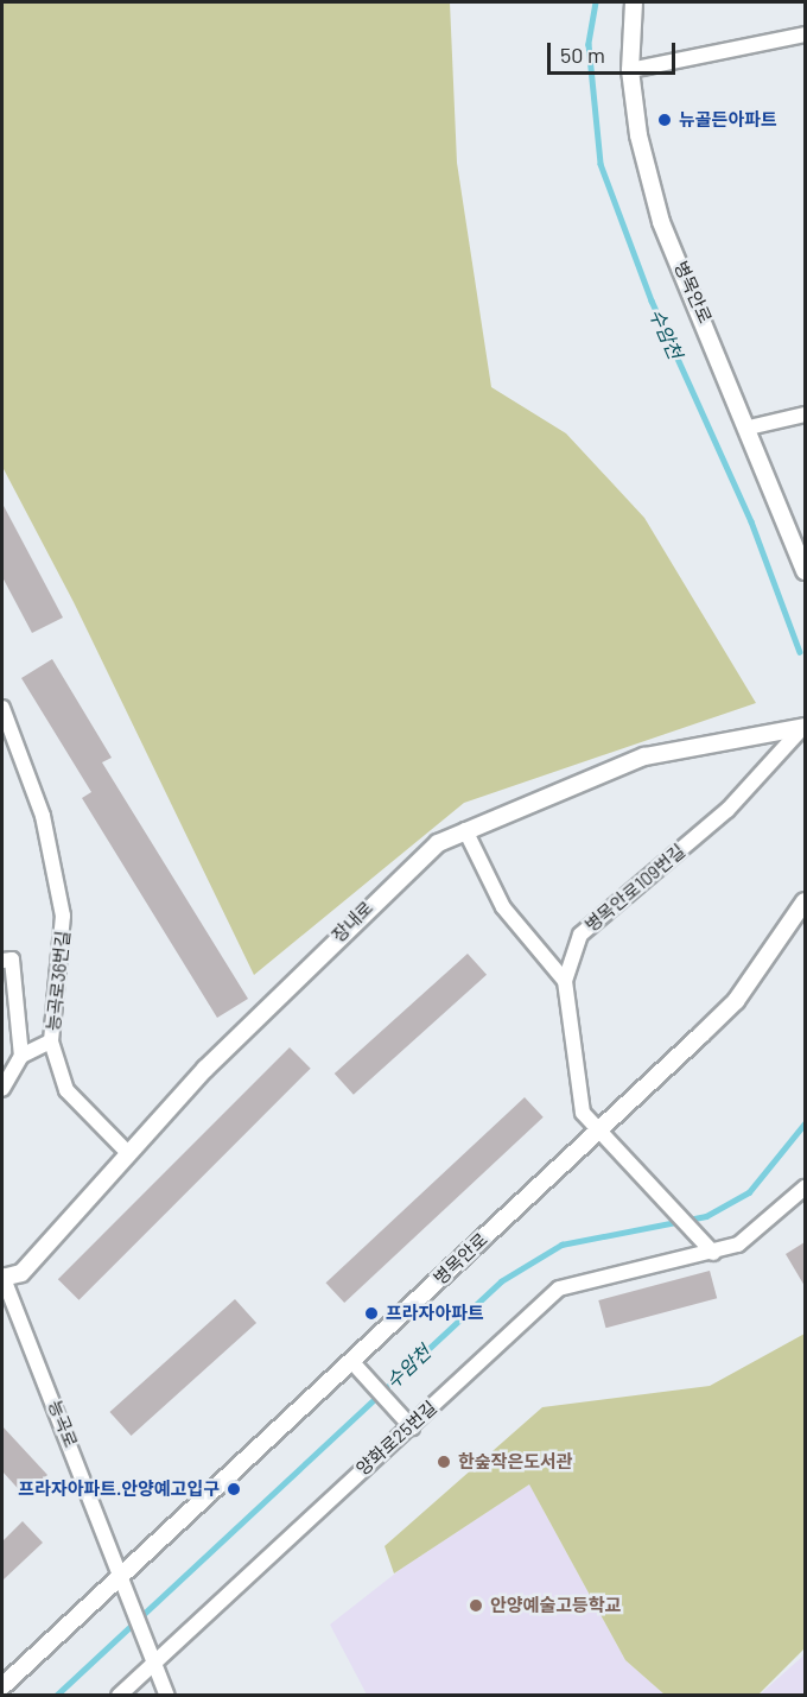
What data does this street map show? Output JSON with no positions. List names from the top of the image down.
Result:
{
  "streets": {
    "street": [
      "병목안로",
      "병목안로109번길",
      "장내로",
      "능곡로36번길",
      "능곡로",
      "양화로25번길"
    ]
  },
  "crossings": [
    ["병목안로", "병목안로109번길"],
    ["병목안로", "능곡로"],
    ["병목안로109번길", "장내로"],
    ["병목안로109번길", "양화로25번길"],
    ["장내로", "능곡로36번길"],
    ["장내로", "능곡로"],
    ["능곡로", "양화로25번길"]
  ],
  "water": ["수암천"],
  "places": [
    "뉴골든아파트",
    "프라자아파트",
    "한숲작은도서관",
    "프라자아파트.안양예고입구",
    "안양예술고등학교"
  ],
  "scale_bar": "50 m"
}
